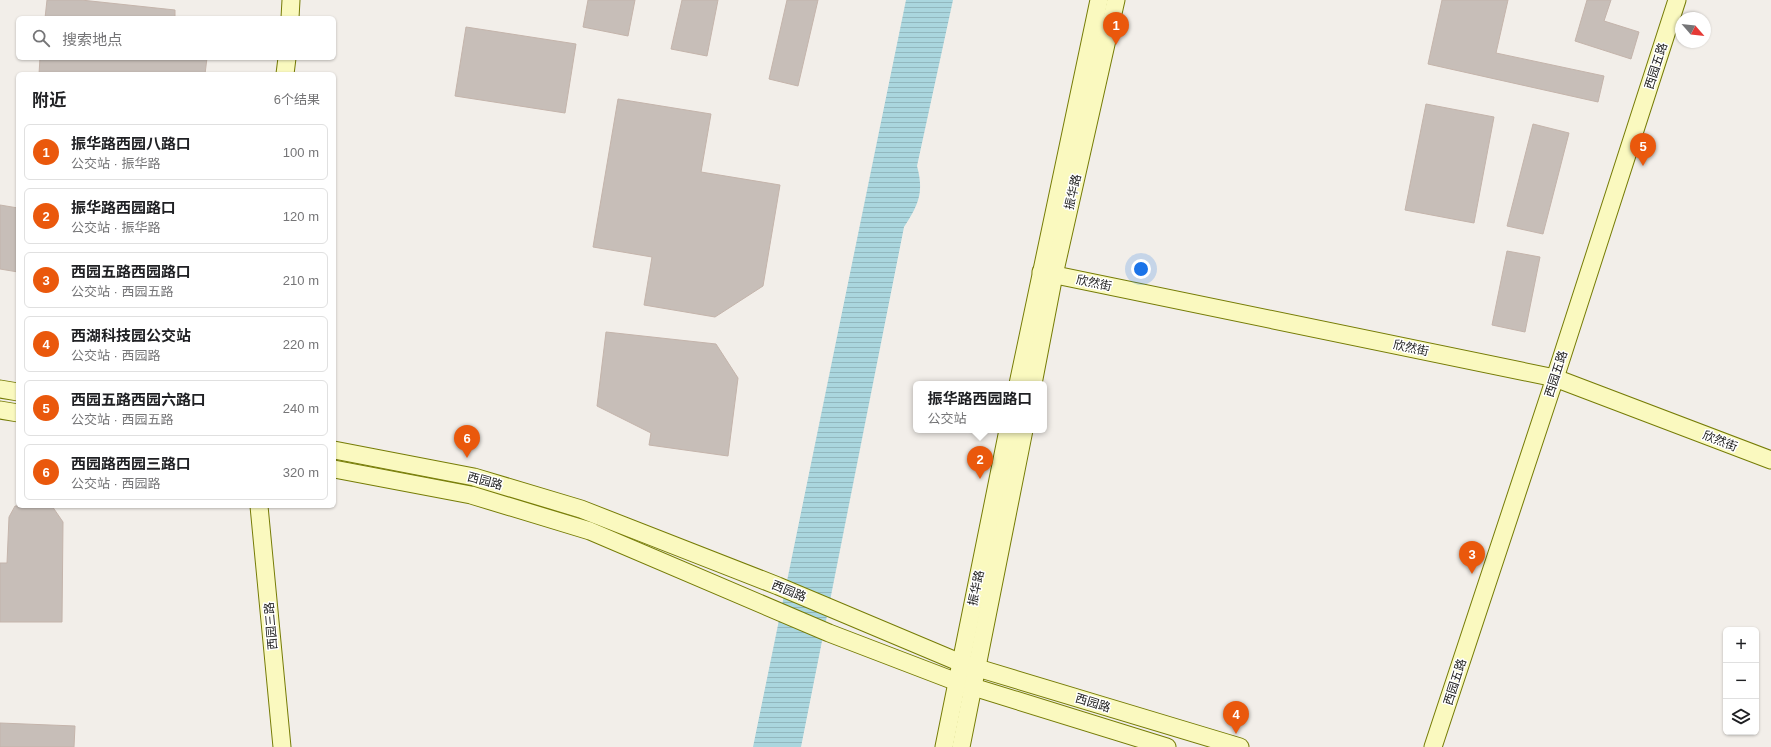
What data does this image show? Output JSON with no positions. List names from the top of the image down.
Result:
{
  "streets": {
    "main road": [
      "西园五路",
      "振华路",
      "欣然街",
      "西园路",
      "西园三路"
    ]
  },
  "crossings": [
    ["西园五路", "欣然街"],
    ["振华路", "欣然街"],
    ["振华路", "西园路"]
  ],
  "north": "bottom right",
  "page": {
    "pins": [
      "1",
      "5",
      "6",
      "2",
      "3",
      "4"
    ],
    "search": "搜索地点",
    "heading": ["附近", "6个结果"],
    "list": [
      {
        "mark": "1",
        "name": "振华路西园八路口",
        "note": "公交站 · 振华路",
        "value": "100 m"
      },
      {
        "mark": "2",
        "name": "振华路西园路口",
        "note": "公交站 · 振华路",
        "value": "120 m"
      },
      {
        "mark": "3",
        "name": "西园五路西园路口",
        "note": "公交站 · 西园五路",
        "value": "210 m"
      },
      {
        "mark": "4",
        "name": "西湖科技园公交站",
        "note": "公交站 · 西园路",
        "value": "220 m"
      },
      {
        "mark": "5",
        "name": "西园五路西园六路口",
        "note": "公交站 · 西园五路",
        "value": "240 m"
      },
      {
        "mark": "6",
        "name": "西园路西园三路口",
        "note": "公交站 · 西园路",
        "value": "320 m"
      }
    ],
    "popup": ["振华路西园路口", "公交站"],
    "map_buttons": ["+", "−"]
  }
}
